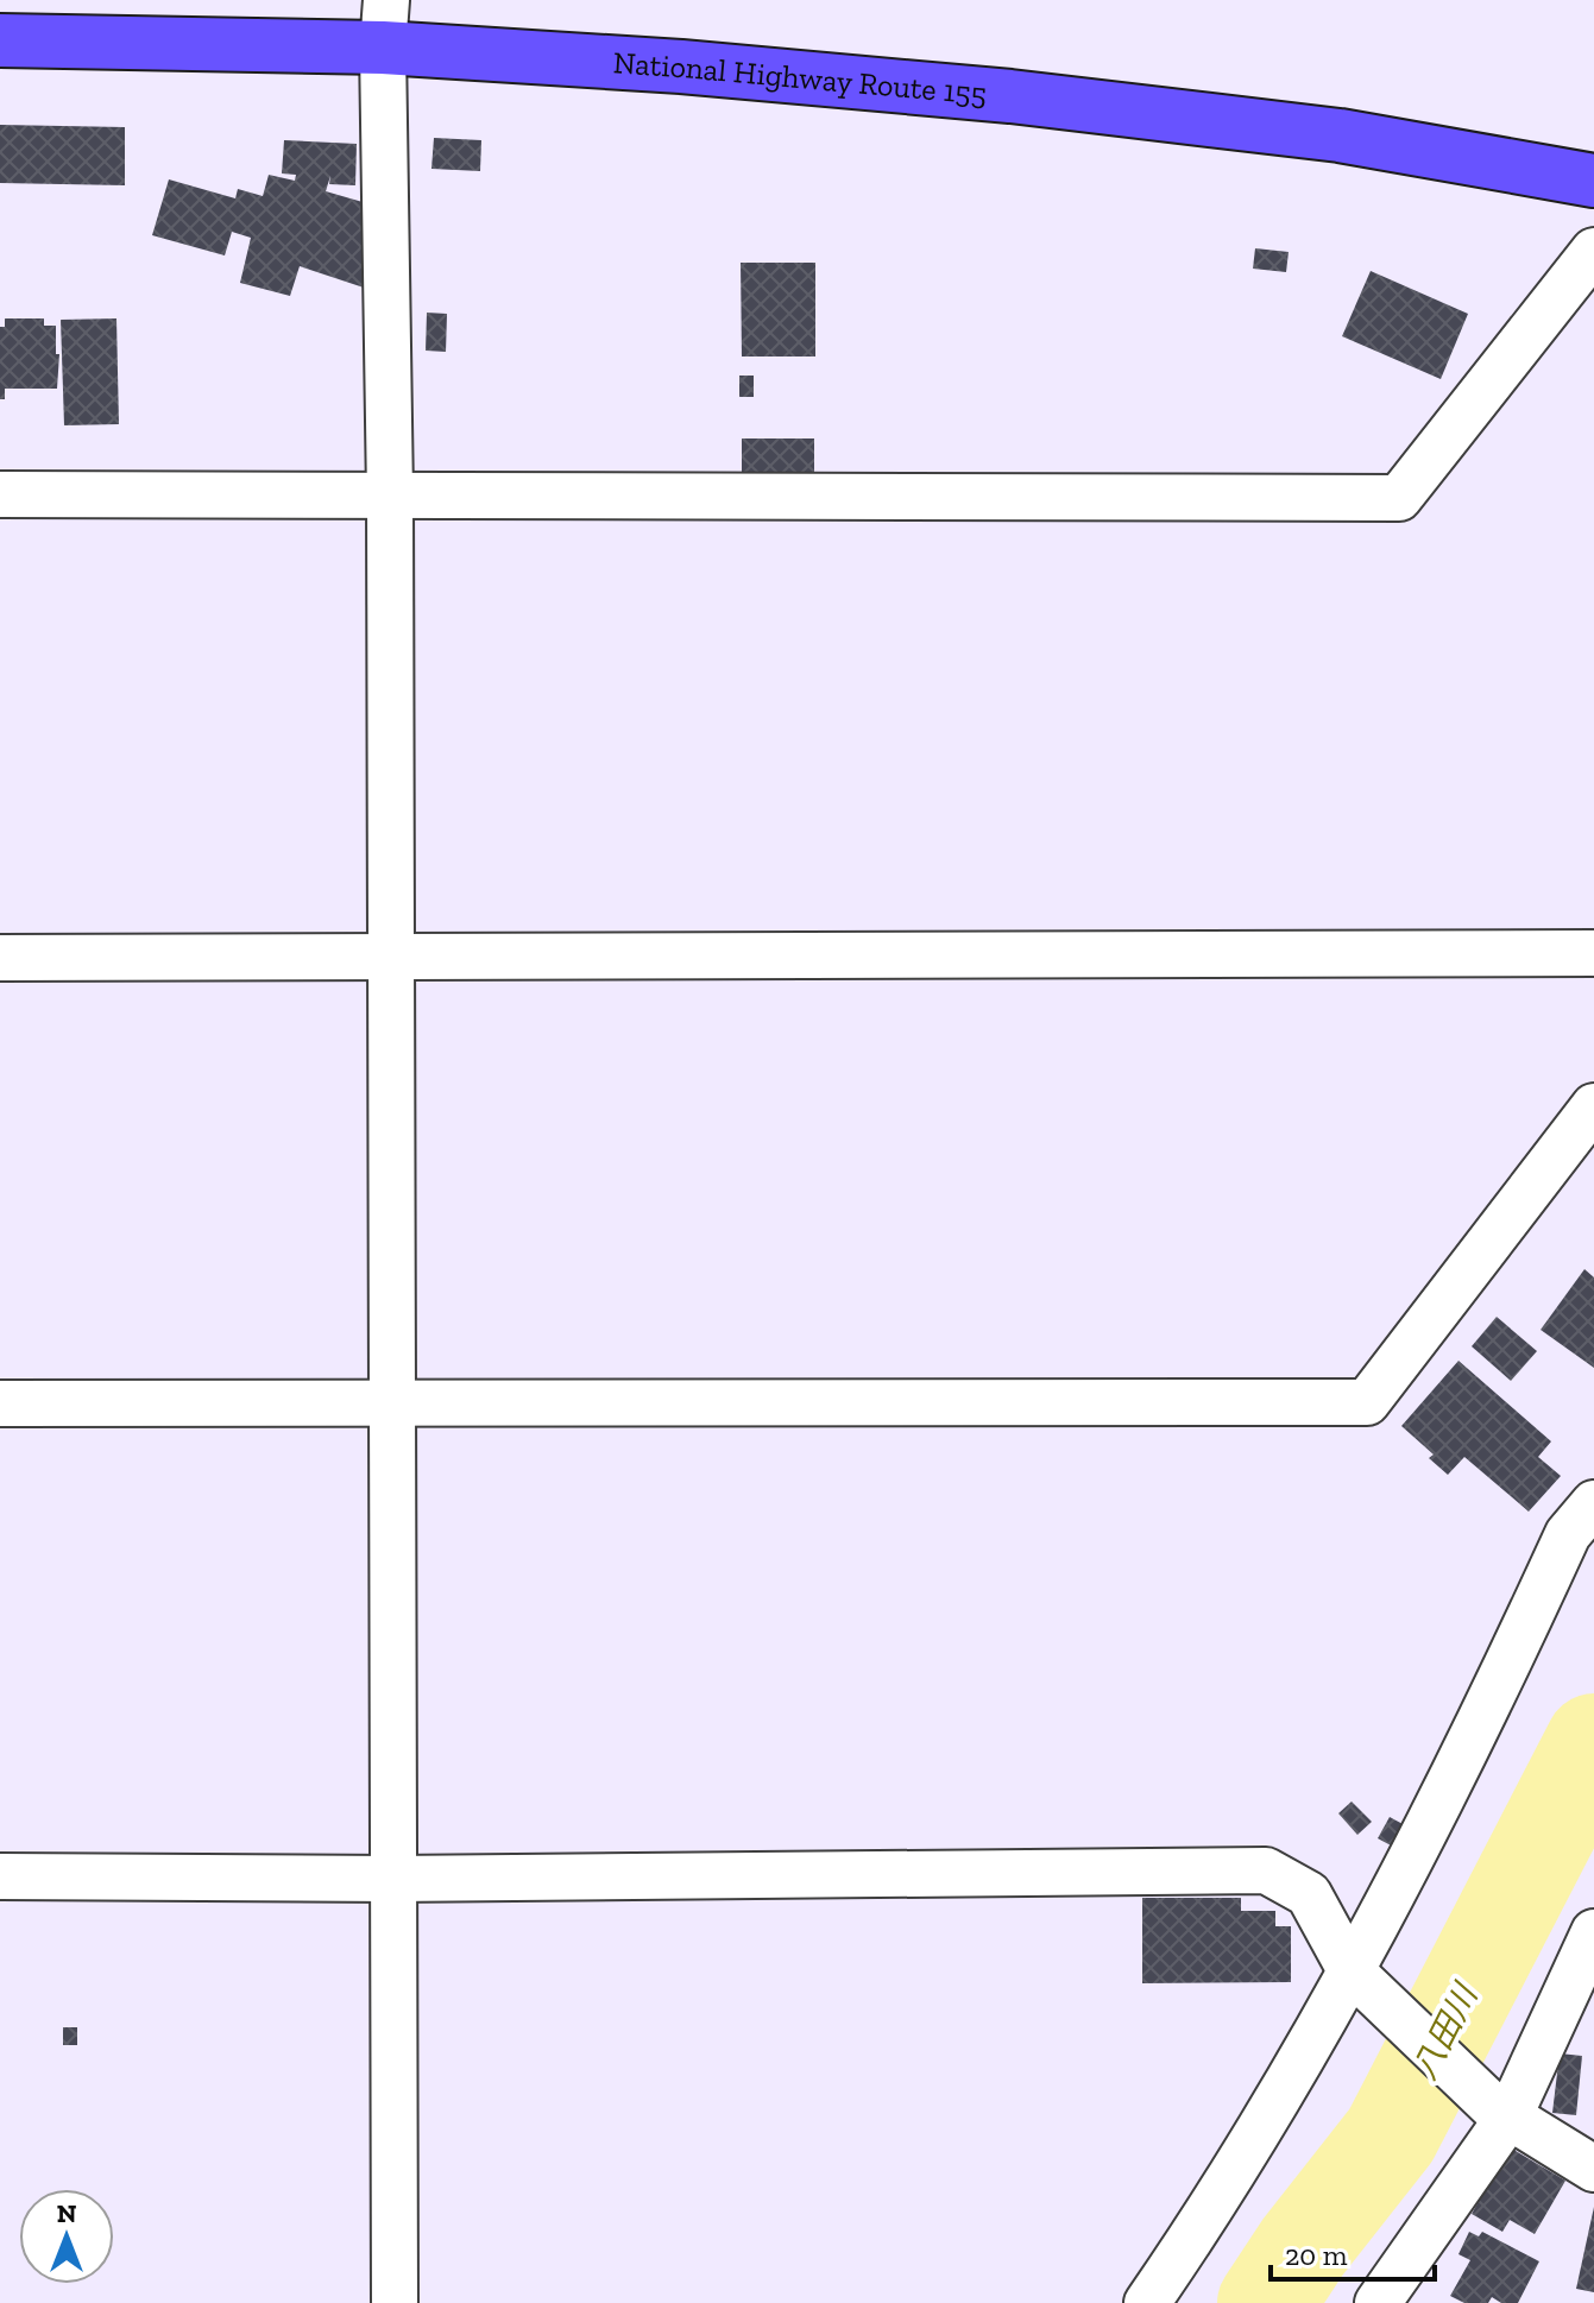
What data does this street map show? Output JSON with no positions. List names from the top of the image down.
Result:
{
  "streets": {
    "highway": ["National Highway Route 155"]
  },
  "water": ["八田川"],
  "scale_bar": "20 m",
  "north": "top"
}
